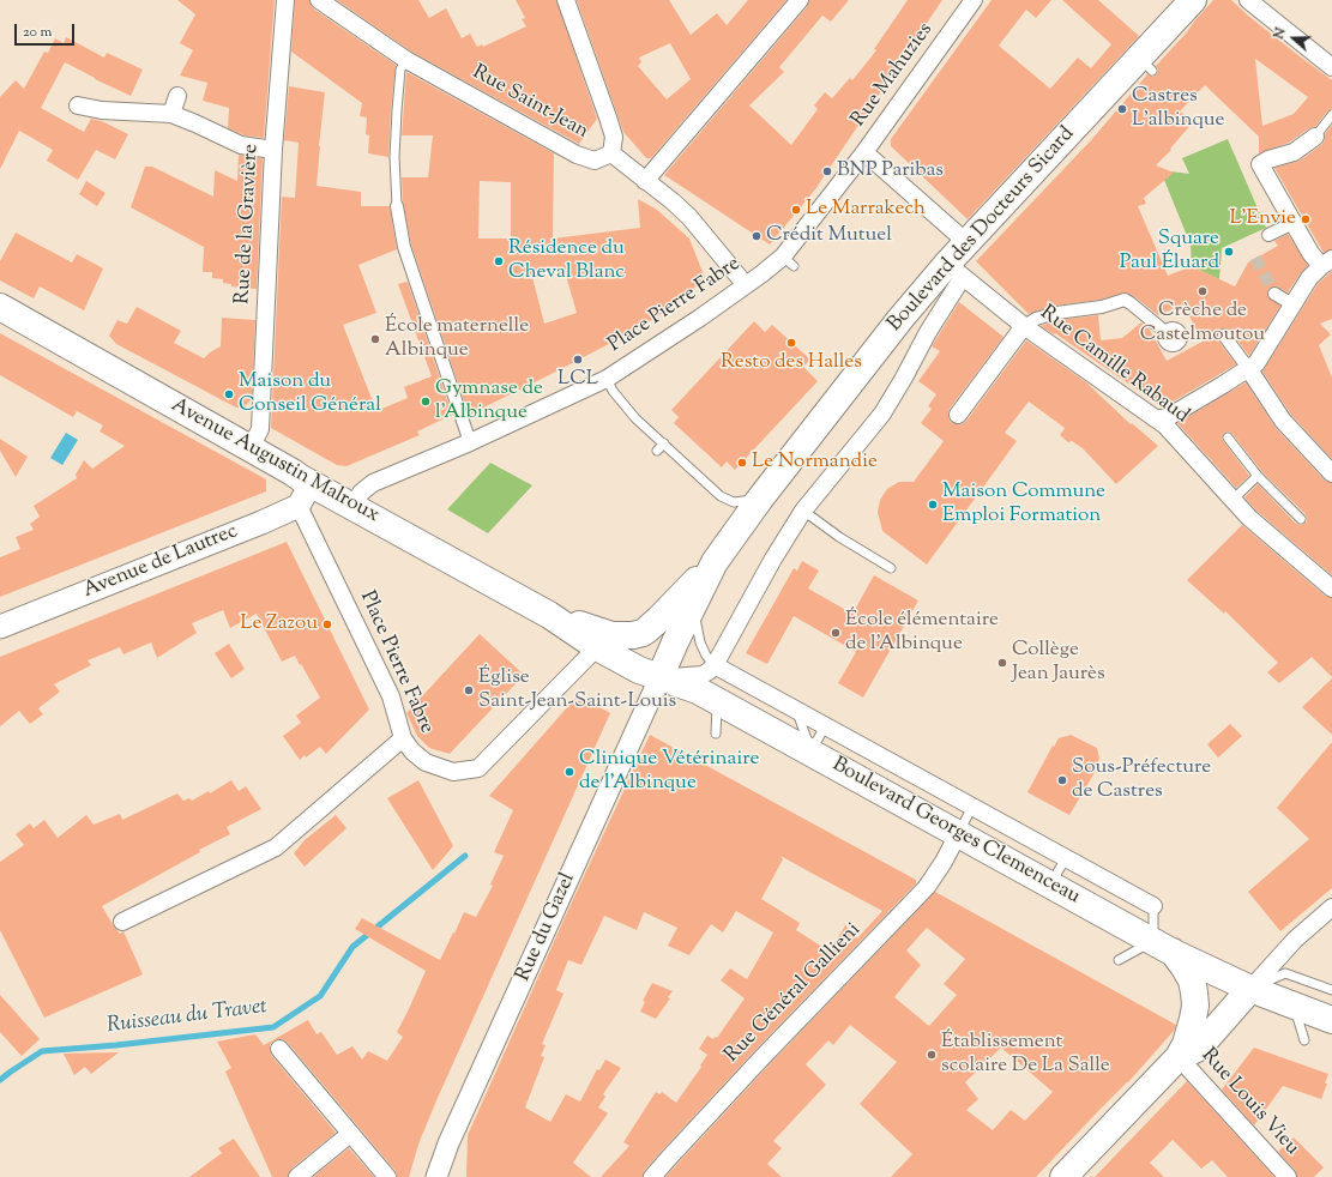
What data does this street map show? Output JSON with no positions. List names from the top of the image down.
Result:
{
  "streets": {
    "main road": [
      "Boulevard des Docteurs Sicard",
      "Avenue Augustin Malroux",
      "Avenue de Lautrec",
      "Boulevard Georges Clemenceau"
    ],
    "street": [
      "Rue Mahuzies",
      "Rue Saint-Jean",
      "Rue de la Gravière",
      "Place Pierre Fabre",
      "Rue Camille Rabaud",
      "Rue du Gazel",
      "Rue Général Gallieni",
      "Rue Louis Vieu"
    ]
  },
  "crossings": [
    ["Rue Mahuzies", "Place Pierre Fabre"],
    ["Rue de la Gravière", "Avenue Augustin Malroux"],
    ["Boulevard des Docteurs Sicard", "Rue Camille Rabaud"],
    ["Boulevard des Docteurs Sicard", "Avenue Augustin Malroux"],
    ["Boulevard des Docteurs Sicard", "Boulevard Georges Clemenceau"],
    ["Boulevard des Docteurs Sicard", "Rue du Gazel"],
    ["Place Pierre Fabre", "Avenue Augustin Malroux"],
    ["Place Pierre Fabre", "Avenue de Lautrec"],
    ["Place Pierre Fabre", "Boulevard Georges Clemenceau"],
    ["Avenue Augustin Malroux", "Avenue de Lautrec"],
    ["Avenue Augustin Malroux", "Boulevard Georges Clemenceau"],
    ["Boulevard Georges Clemenceau", "Rue du Gazel"],
    ["Boulevard Georges Clemenceau", "Rue Général Gallieni"]
  ],
  "water": ["Ruisseau du Travet"],
  "places": [
    "Castres L'albinque",
    "BNP Paribas",
    "Le Marrakech",
    "L'Envie",
    "Crédit Mutuel",
    "Square Paul Éluard",
    "Résidence du Cheval Blanc",
    "Crèche de Castelmoutou",
    "École maternelle Albinque",
    "Resto des Halles",
    "LCL",
    "Maison du Conseil Général",
    "Gymnase de l'Albinque",
    "Le Normandie",
    "Maison Commune Emploi Formation",
    "Le Zazou",
    "École élémentaire de l'Albinque",
    "Collège Jean Jaurès",
    "Église Saint-Jean-Saint-Louis",
    "Clinique Vétérinaire de l'Albinque",
    "Sous-Préfecture de Castres",
    "Établissement scolaire De La Salle"
  ],
  "scale_bar": "20 m",
  "north": "left"
}
